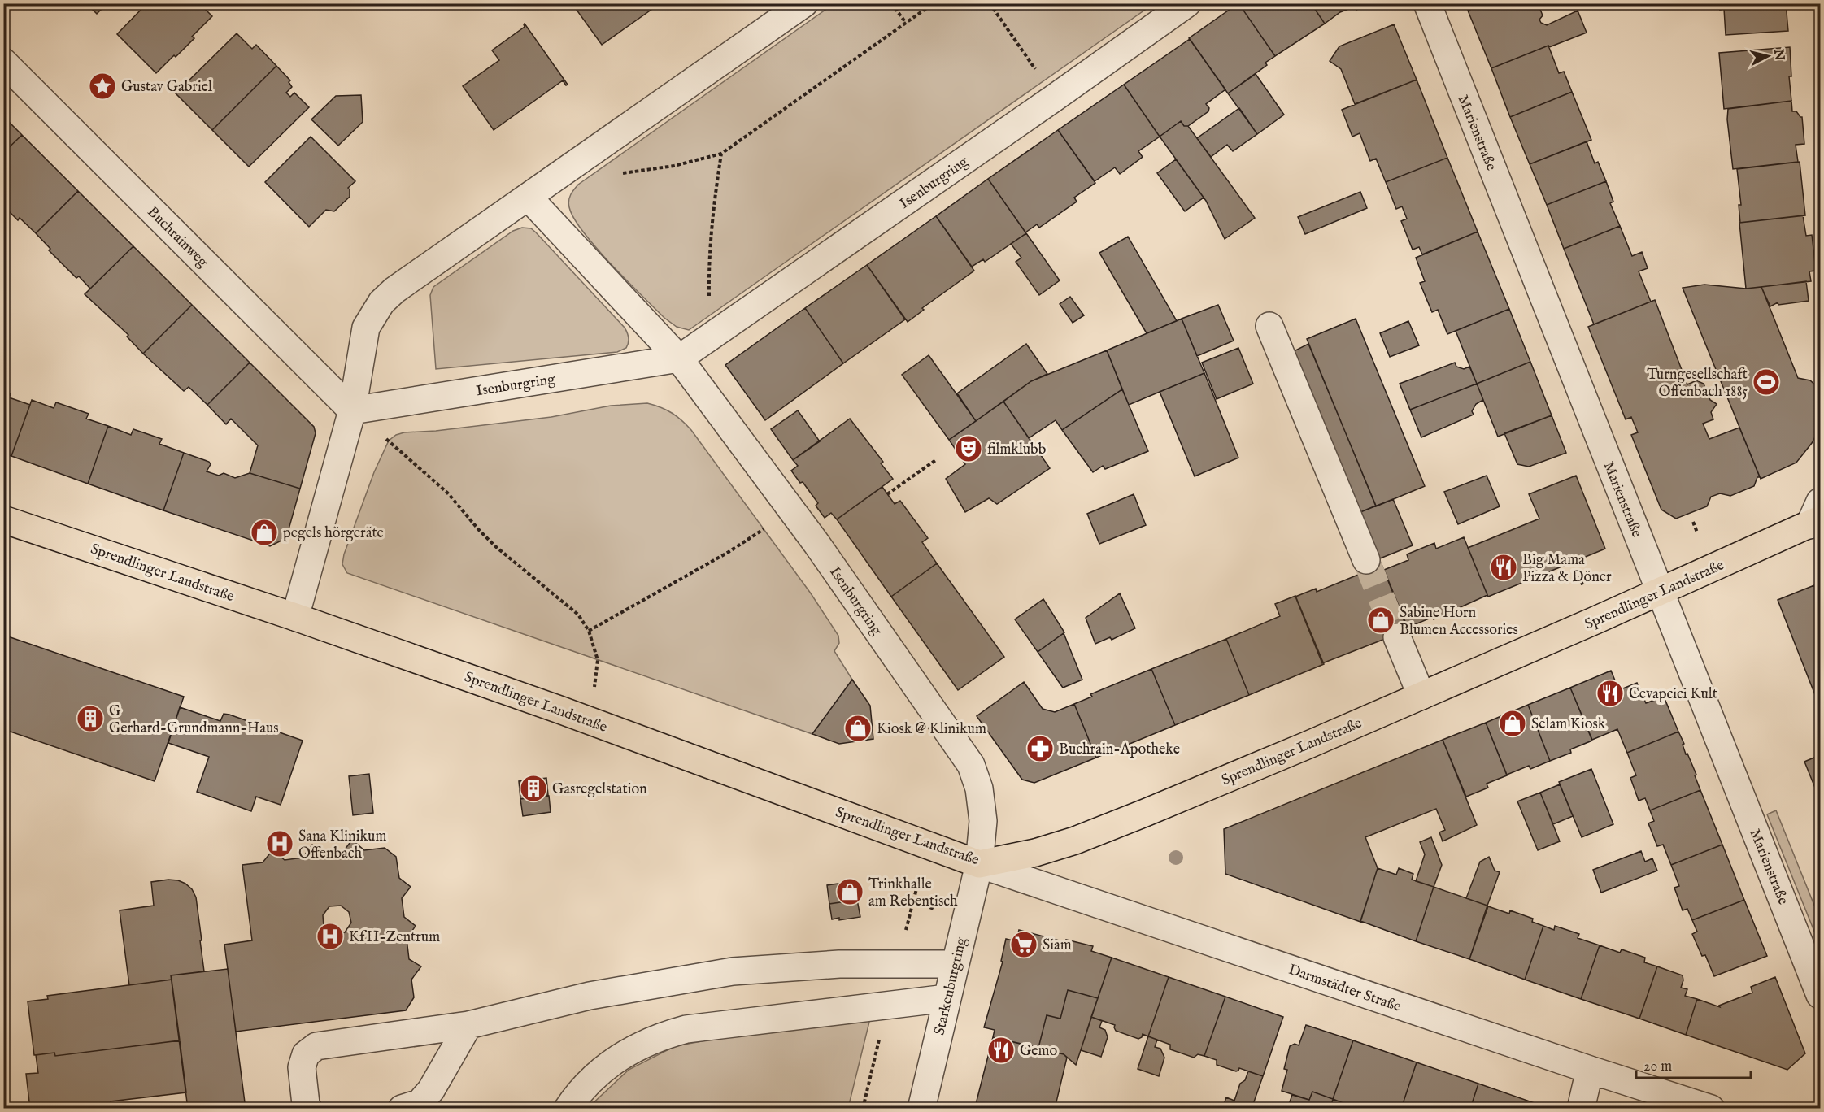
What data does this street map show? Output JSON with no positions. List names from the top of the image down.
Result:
{
  "streets": {
    "main road": ["Sprendlinger Landstraße"],
    "street": [
      "Marienstraße",
      "Isenburgring",
      "Buchrainweg",
      "Starkenburgring",
      "Darmstädter Straße"
    ]
  },
  "crossings": [
    ["Marienstraße", "Sprendlinger Landstraße"],
    ["Isenburgring", "Buchrainweg"],
    ["Isenburgring", "Sprendlinger Landstraße"],
    ["Isenburgring", "Starkenburgring"],
    ["Isenburgring", "Darmstädter Straße"],
    ["Sprendlinger Landstraße", "Starkenburgring"],
    ["Sprendlinger Landstraße", "Darmstädter Straße"],
    ["Starkenburgring", "Darmstädter Straße"]
  ],
  "places": {
    "place": ["Gustav Gabriel"],
    "sports": ["Turngesellschaft Offenbach 1885"],
    "theatre": ["filmklubb"],
    "shop": [
      "pegels hörgeräte",
      "Sabine Horn Blumen Accessories",
      "Selam Kiosk",
      "Kiosk @ Klinikum",
      "Trinkhalle am Rebentisch"
    ],
    "restaurant": ["Big Mama Pizza & Döner", "Cevapcici Kult", "Gemo"],
    "building": ["G Gerhard-Grundmann-Haus", "Gasregelstation"],
    "pharmacy": ["Buchrain-Apotheke"],
    "hospital": ["Sana Klinikum Offenbach", "KfH-Zentrum"],
    "supermarket": ["Siam"]
  },
  "scale_bar": "20 m",
  "north": "right"
}
